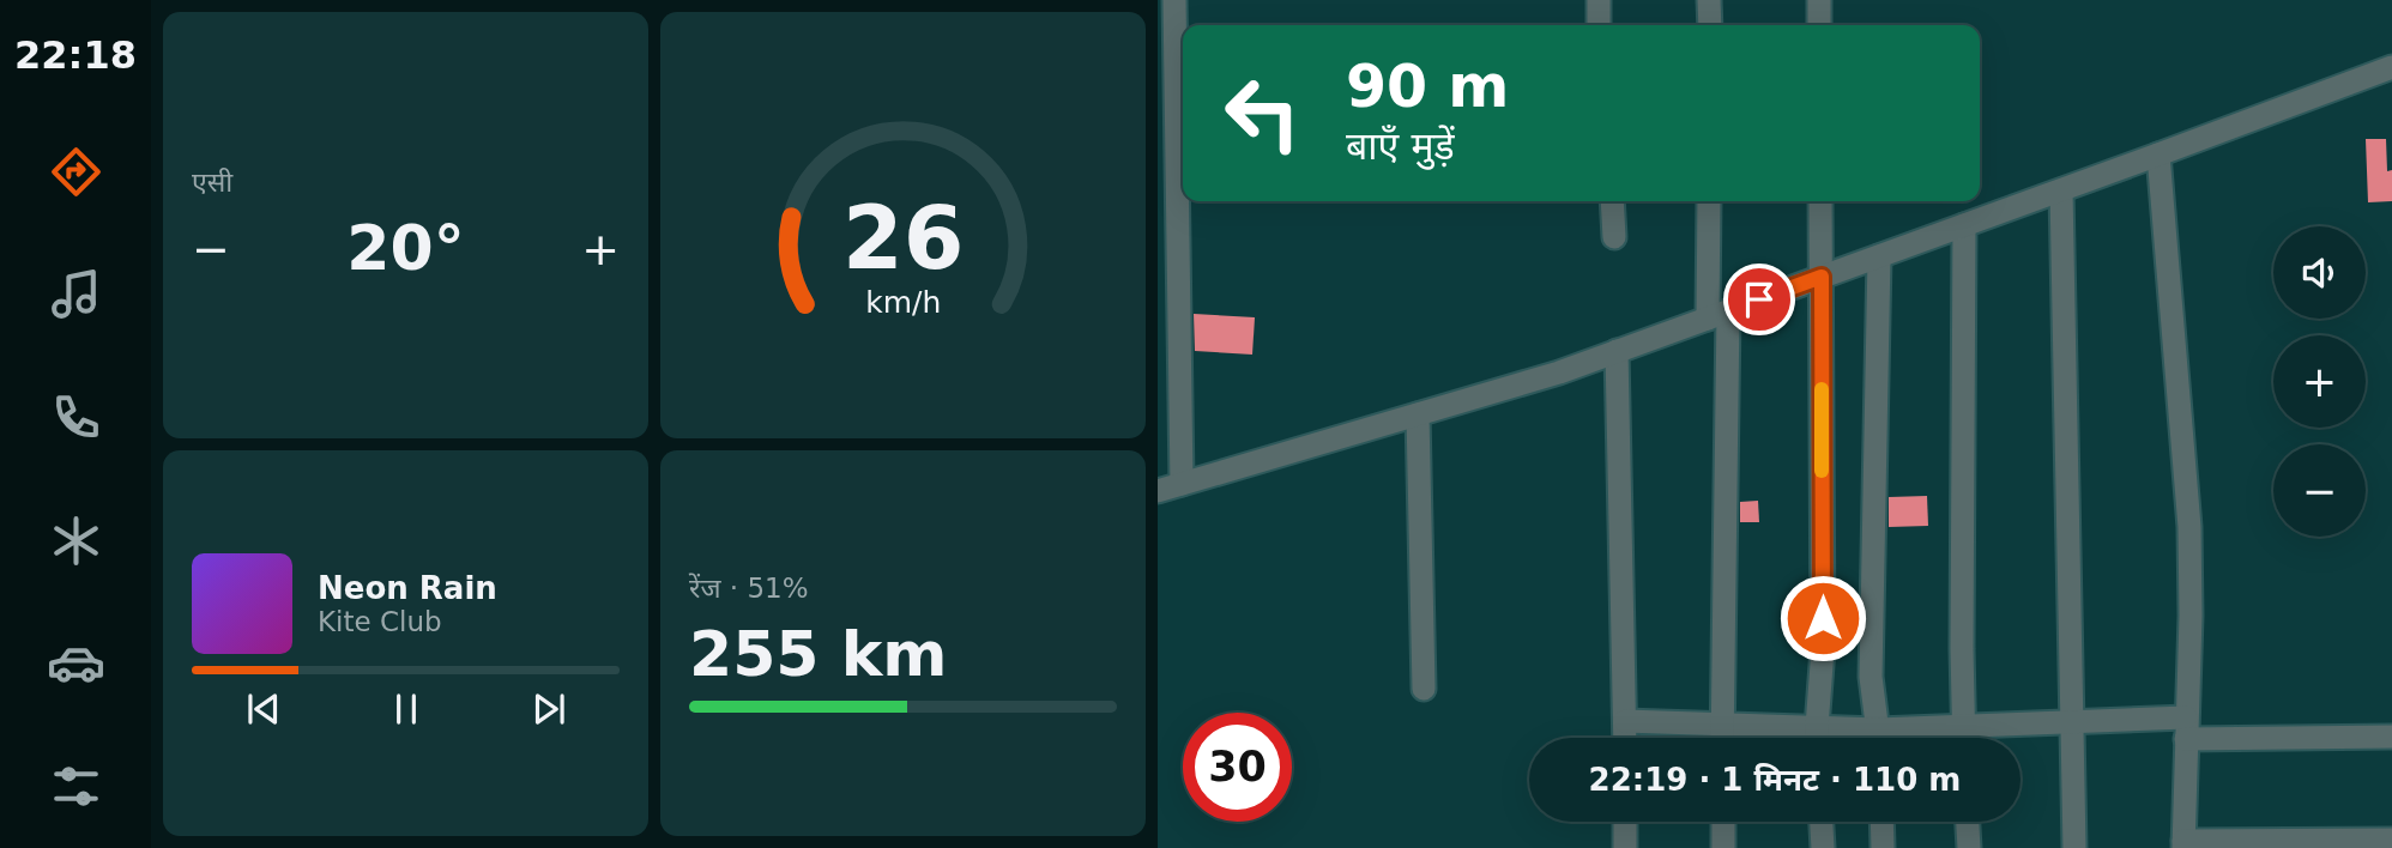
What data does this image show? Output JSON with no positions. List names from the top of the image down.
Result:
{
  "page": {
    "tabs": "22:18",
    "tile": [
      "एसी",
      ["रेंज · 51%", "255 km"]
    ],
    "turn": ["90 m", "बाएँ मुड़ें"],
    "heat": ["−", "20°", "+"],
    "map_buttons": ["+", "−"],
    "song": ["Neon Rain", "Kite Club"],
    "limit": "30",
    "trip": "22:19 · 1 मिनट · 110 m",
    "gauge": ["26", "km/h"]
  }
}
